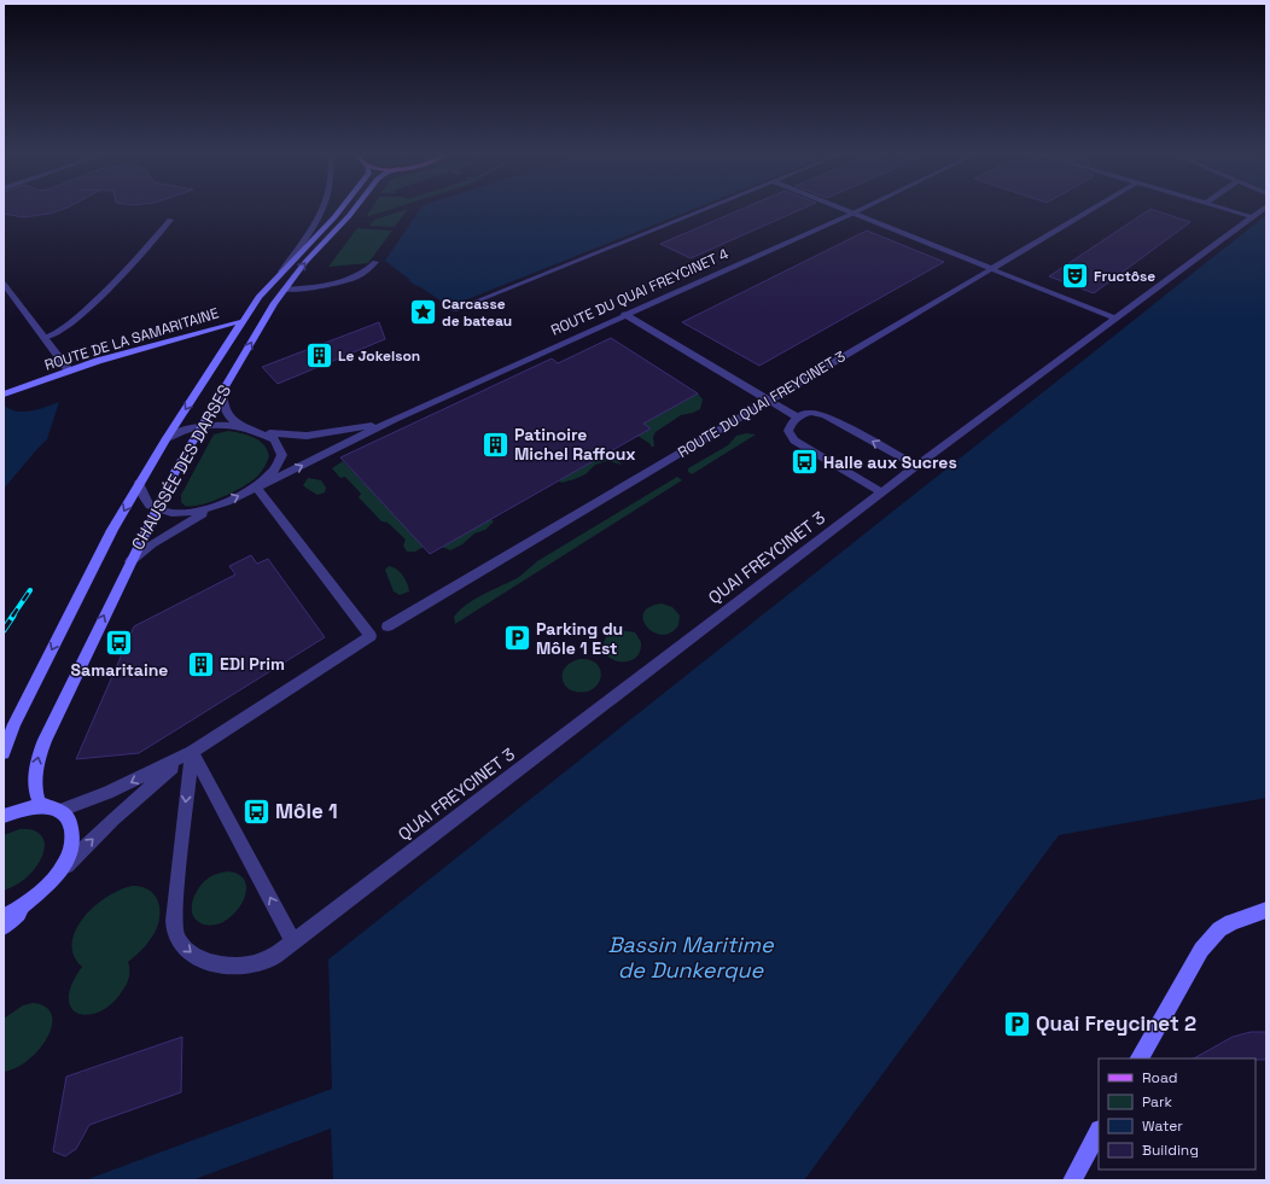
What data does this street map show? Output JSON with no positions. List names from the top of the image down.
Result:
{
  "streets": {
    "main road": ["ROUTE DE LA SAMARITAINE", "CHAUSSÉE DES DARSES"],
    "street": ["ROUTE DU QUAI FREYCINET 4", "ROUTE DU QUAI FREYCINET 3", "QUAI FREYCINET 3"]
  },
  "crossings": [
    ["ROUTE DE LA SAMARITAINE", "CHAUSSÉE DES DARSES"]
  ],
  "water": ["Bassin Maritime de Dunkerque"],
  "places": {
    "theatre": ["Fructôse"],
    "place": ["Carcasse de bateau"],
    "building": ["Le Jokelson", "Patinoire Michel Raffoux", "EDI Prim"],
    "bus stop": ["Halle aux Sucres", "Samaritaine", "Môle 1"],
    "parking": ["Parking du Môle 1 Est", "Quai Freycinet 2"]
  },
  "legend": [
    "Road",
    "Park",
    "Water",
    "Building"
  ]
}
